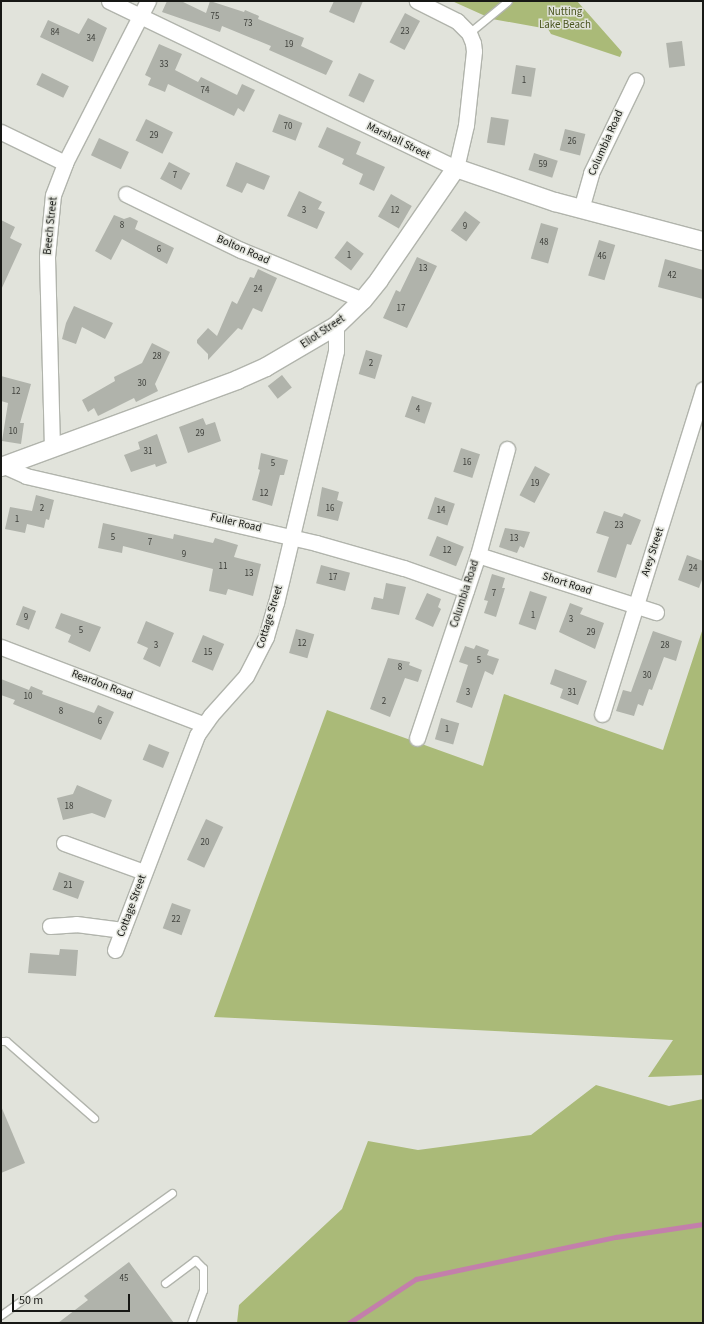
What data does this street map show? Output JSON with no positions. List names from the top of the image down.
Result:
{
  "streets": {
    "street": [
      "Marshall Street",
      "Columbia Road",
      "Beech Street",
      "Bolton Road",
      "Eliot Street",
      "Fuller Road",
      "Arey Street",
      "Short Road",
      "Cottage Street",
      "Reardon Road"
    ]
  },
  "crossings": [
    ["Marshall Street", "Columbia Road"],
    ["Marshall Street", "Beech Street"],
    ["Marshall Street", "Eliot Street"],
    ["Columbia Road", "Fuller Road"],
    ["Columbia Road", "Short Road"],
    ["Beech Street", "Eliot Street"],
    ["Bolton Road", "Eliot Street"],
    ["Eliot Street", "Fuller Road"],
    ["Eliot Street", "Cottage Street"],
    ["Fuller Road", "Cottage Street"],
    ["Arey Street", "Short Road"],
    ["Cottage Street", "Reardon Road"]
  ],
  "parks": ["Nutting Lake Beach"],
  "house_numbers": [
    "75",
    "73",
    "23",
    "84",
    "34",
    "19",
    "33",
    "1",
    "74",
    "70",
    "29",
    "26",
    "59",
    "7",
    "3",
    "12",
    "8",
    "9",
    "48",
    "6",
    "1",
    "46",
    "13",
    "42",
    "24",
    "17",
    "28",
    "2",
    "30",
    "12",
    "4",
    "10",
    "29",
    "31",
    "16",
    "5",
    "19",
    "12",
    "2",
    "16",
    "14",
    "1",
    "23",
    "5",
    "13",
    "7",
    "12",
    "9",
    "11",
    "24",
    "13",
    "17",
    "7",
    "1",
    "9",
    "3",
    "5",
    "29",
    "12",
    "3",
    "28",
    "15",
    "5",
    "8",
    "30",
    "3",
    "31",
    "10",
    "2",
    "8",
    "6",
    "1",
    "18",
    "20",
    "21",
    "22",
    "45"
  ],
  "scale_bar": "50 m"
}
